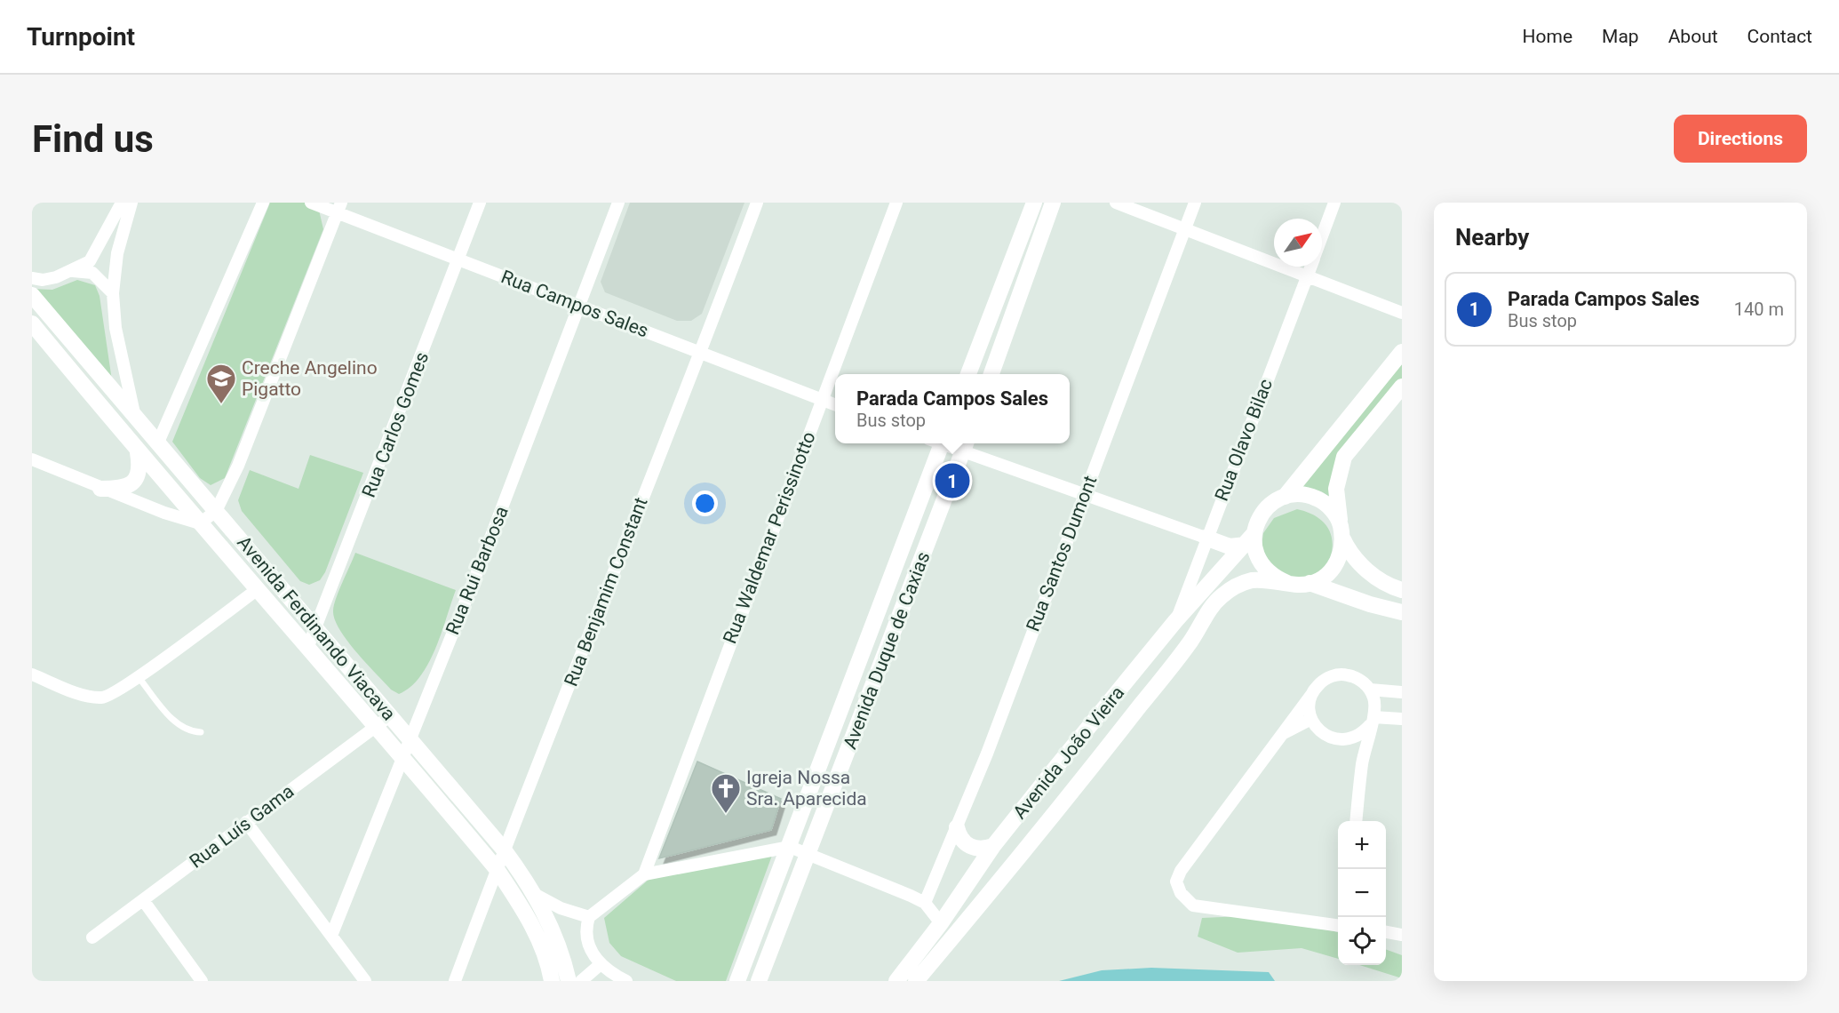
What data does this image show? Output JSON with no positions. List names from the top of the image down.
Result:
{
  "streets": {
    "street": [
      "Rua Campos Sales",
      "Rua Carlos Gomes",
      "Rua Olavo Bilac",
      "Rua Waldemar Perissinotto",
      "Rua Santos Dumont",
      "Rua Rui Barbosa",
      "Rua Benjamim Constant",
      "Avenida Ferdinando Viacava",
      "Avenida Duque de Caxias",
      "Avenida João Vieira",
      "Rua Luís Gama"
    ]
  },
  "crossings": [
    ["Rua Campos Sales", "Rua Carlos Gomes"],
    ["Rua Campos Sales", "Rua Waldemar Perissinotto"],
    ["Rua Campos Sales", "Rua Rui Barbosa"],
    ["Rua Campos Sales", "Rua Benjamim Constant"],
    ["Rua Carlos Gomes", "Avenida Ferdinando Viacava"],
    ["Rua Olavo Bilac", "Avenida João Vieira"],
    ["Rua Rui Barbosa", "Avenida Ferdinando Viacava"],
    ["Rua Benjamim Constant", "Avenida Ferdinando Viacava"],
    ["Avenida Ferdinando Viacava", "Rua Luís Gama"]
  ],
  "places": {
    "school or university": ["Creche Angelino Pigatto"],
    "church": ["Igreja Nossa Sra. Aparecida"]
  },
  "north": "top right",
  "page": {
    "header": "Turnpoint",
    "nav": [
      "Home",
      "Map",
      "About",
      "Contact"
    ],
    "buttons": "Directions",
    "title": "Find us",
    "heading": "Nearby",
    "list": [
      {
        "mark": "1",
        "name": "Parada Campos Sales",
        "note": "Bus stop",
        "value": "140 m"
      }
    ],
    "popup": ["Parada Campos Sales", "Bus stop"],
    "pins": "1",
    "map_buttons": ["+", "−"]
  }
}
